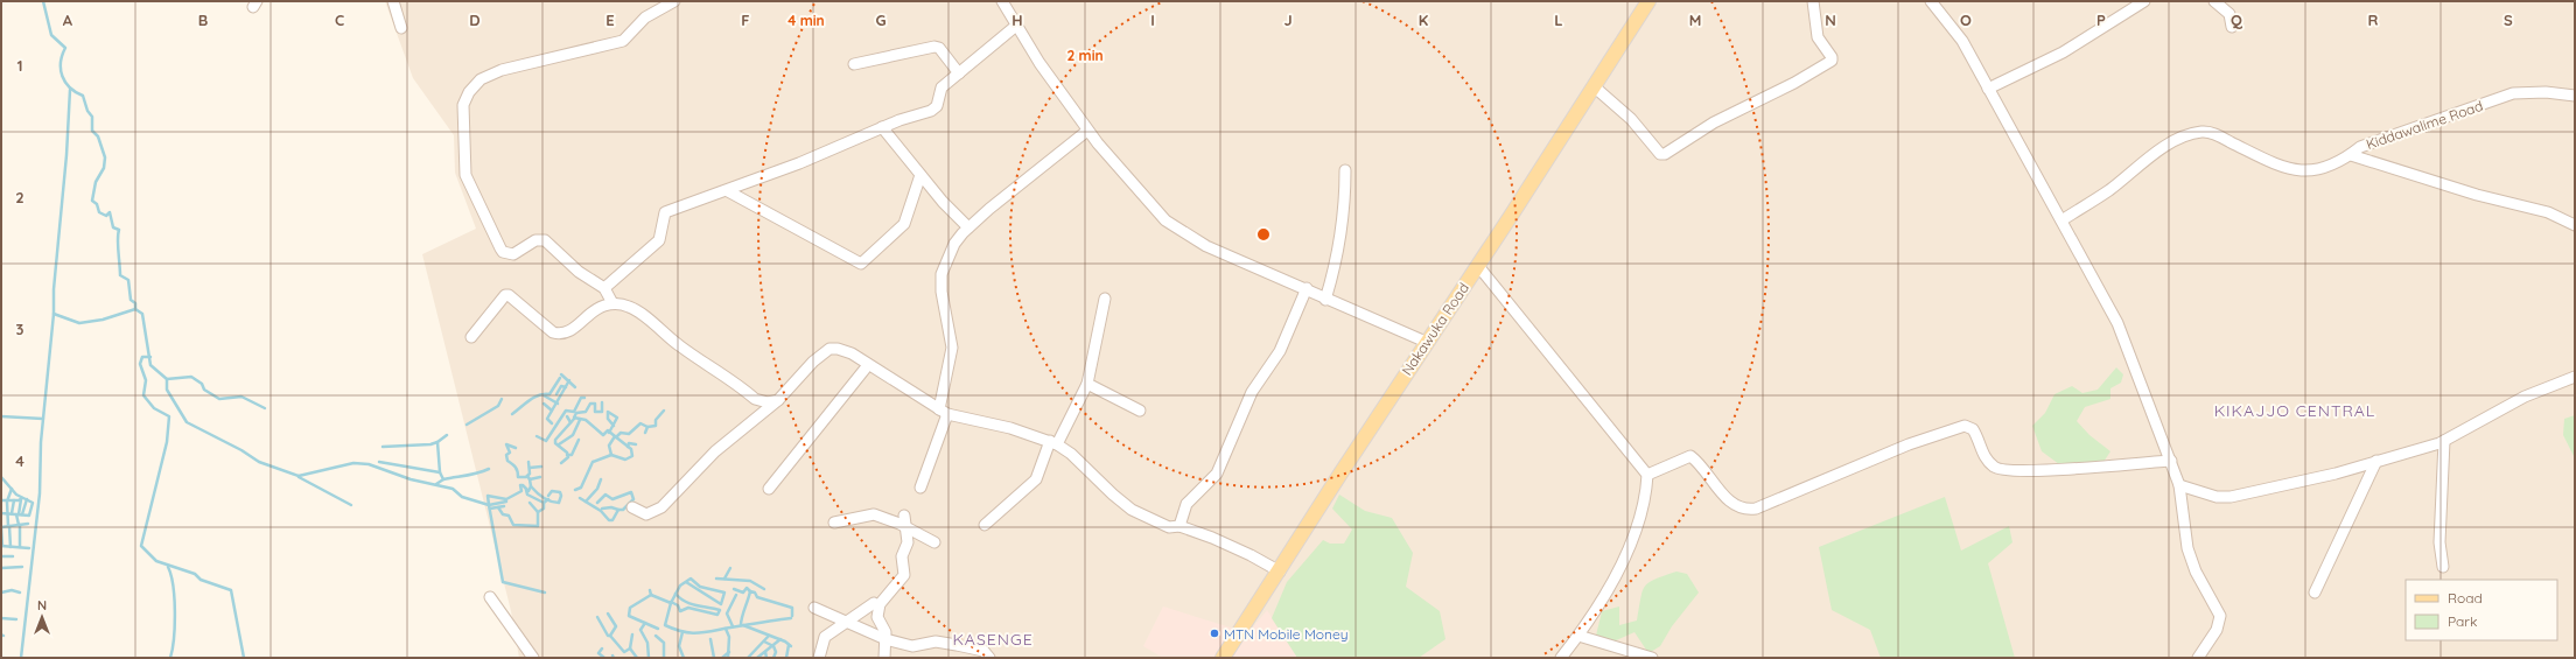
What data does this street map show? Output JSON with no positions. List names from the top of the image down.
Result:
{
  "streets": {
    "main road": ["Nakawuka Road"],
    "street": ["Kiddawalime Road"]
  },
  "districts": ["KIKAJJO CENTRAL", "KASENGE"],
  "places": ["MTN Mobile Money"],
  "legend": ["Road", "Park"],
  "north": "top",
  "grid": {
    "columns": [
      "A",
      "B",
      "C",
      "D",
      "E",
      "F",
      "G",
      "H",
      "I",
      "J",
      "K",
      "L",
      "M",
      "N",
      "O",
      "P",
      "Q",
      "R",
      "S"
    ],
    "rows": [
      "1",
      "2",
      "3",
      "4"
    ]
  },
  "rings": ["4 min", "2 min"]
}
